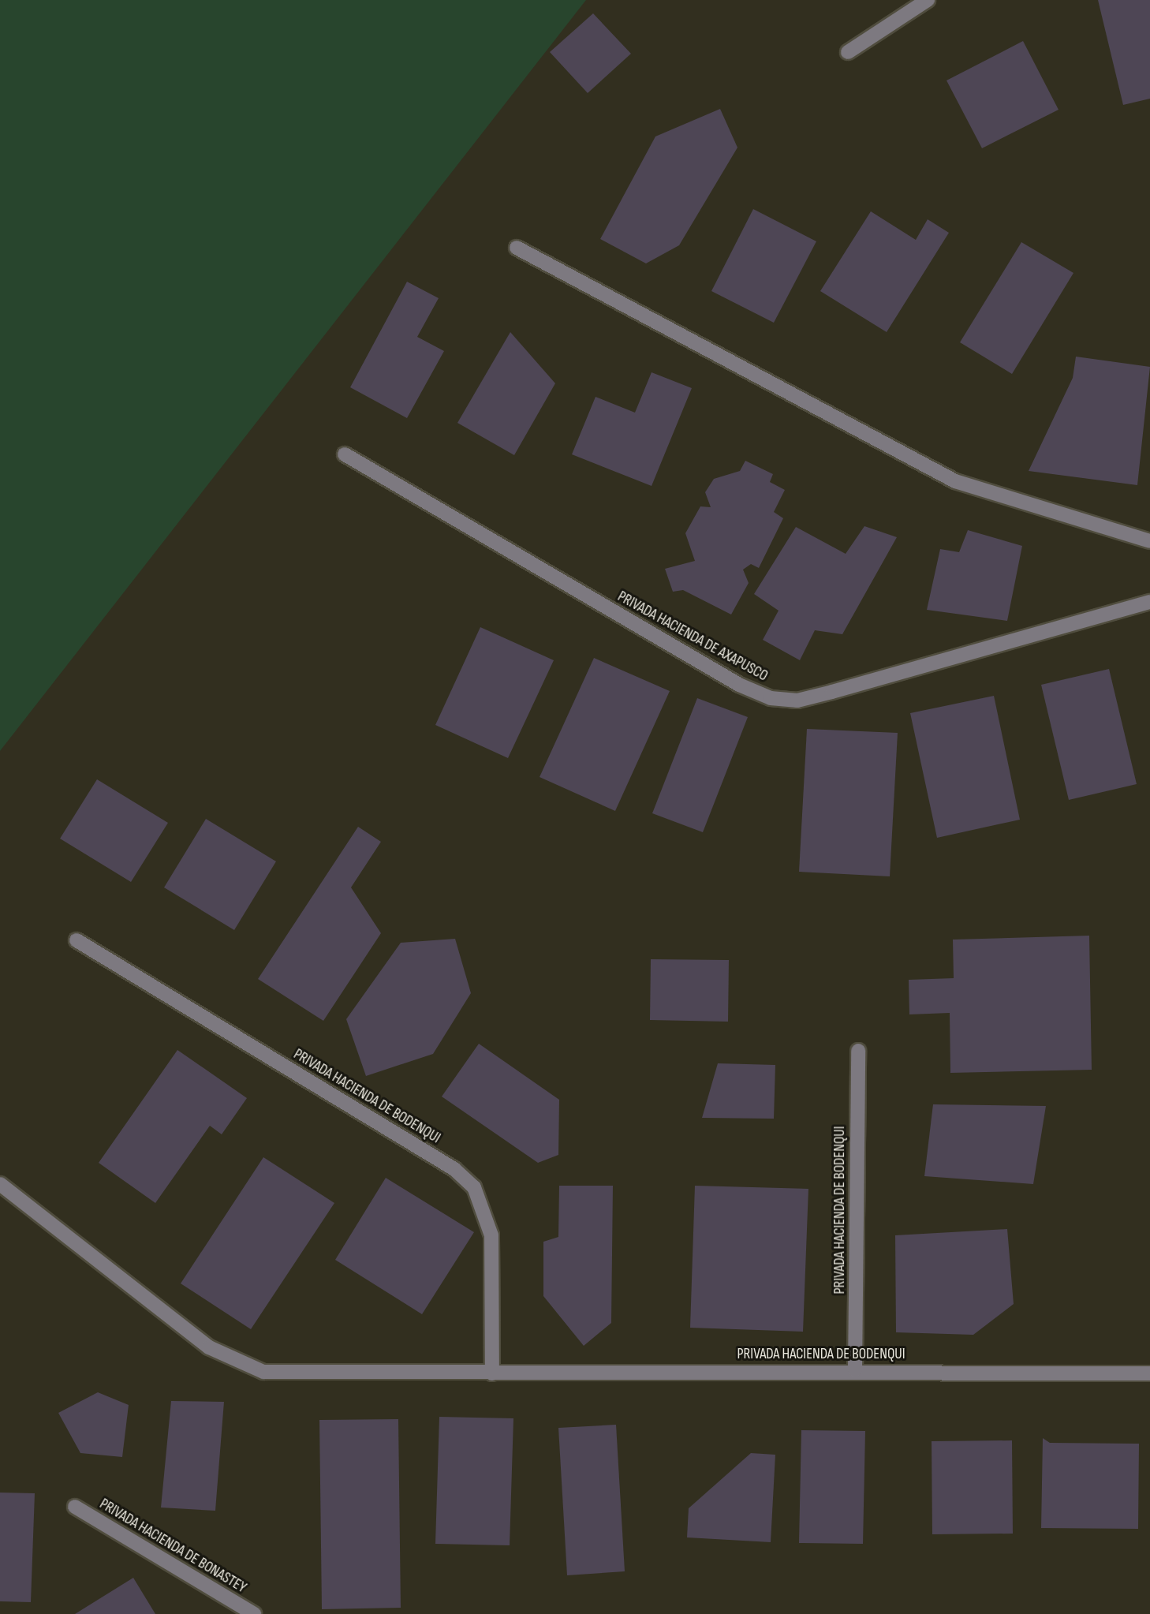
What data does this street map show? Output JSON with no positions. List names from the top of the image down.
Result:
{
  "streets": {
    "street": ["PRIVADA HACIENDA DE AXAPUSCO", "PRIVADA HACIENDA DE BODENQUI", "PRIVADA HACIENDA DE BONASTEY"]
  }
}
